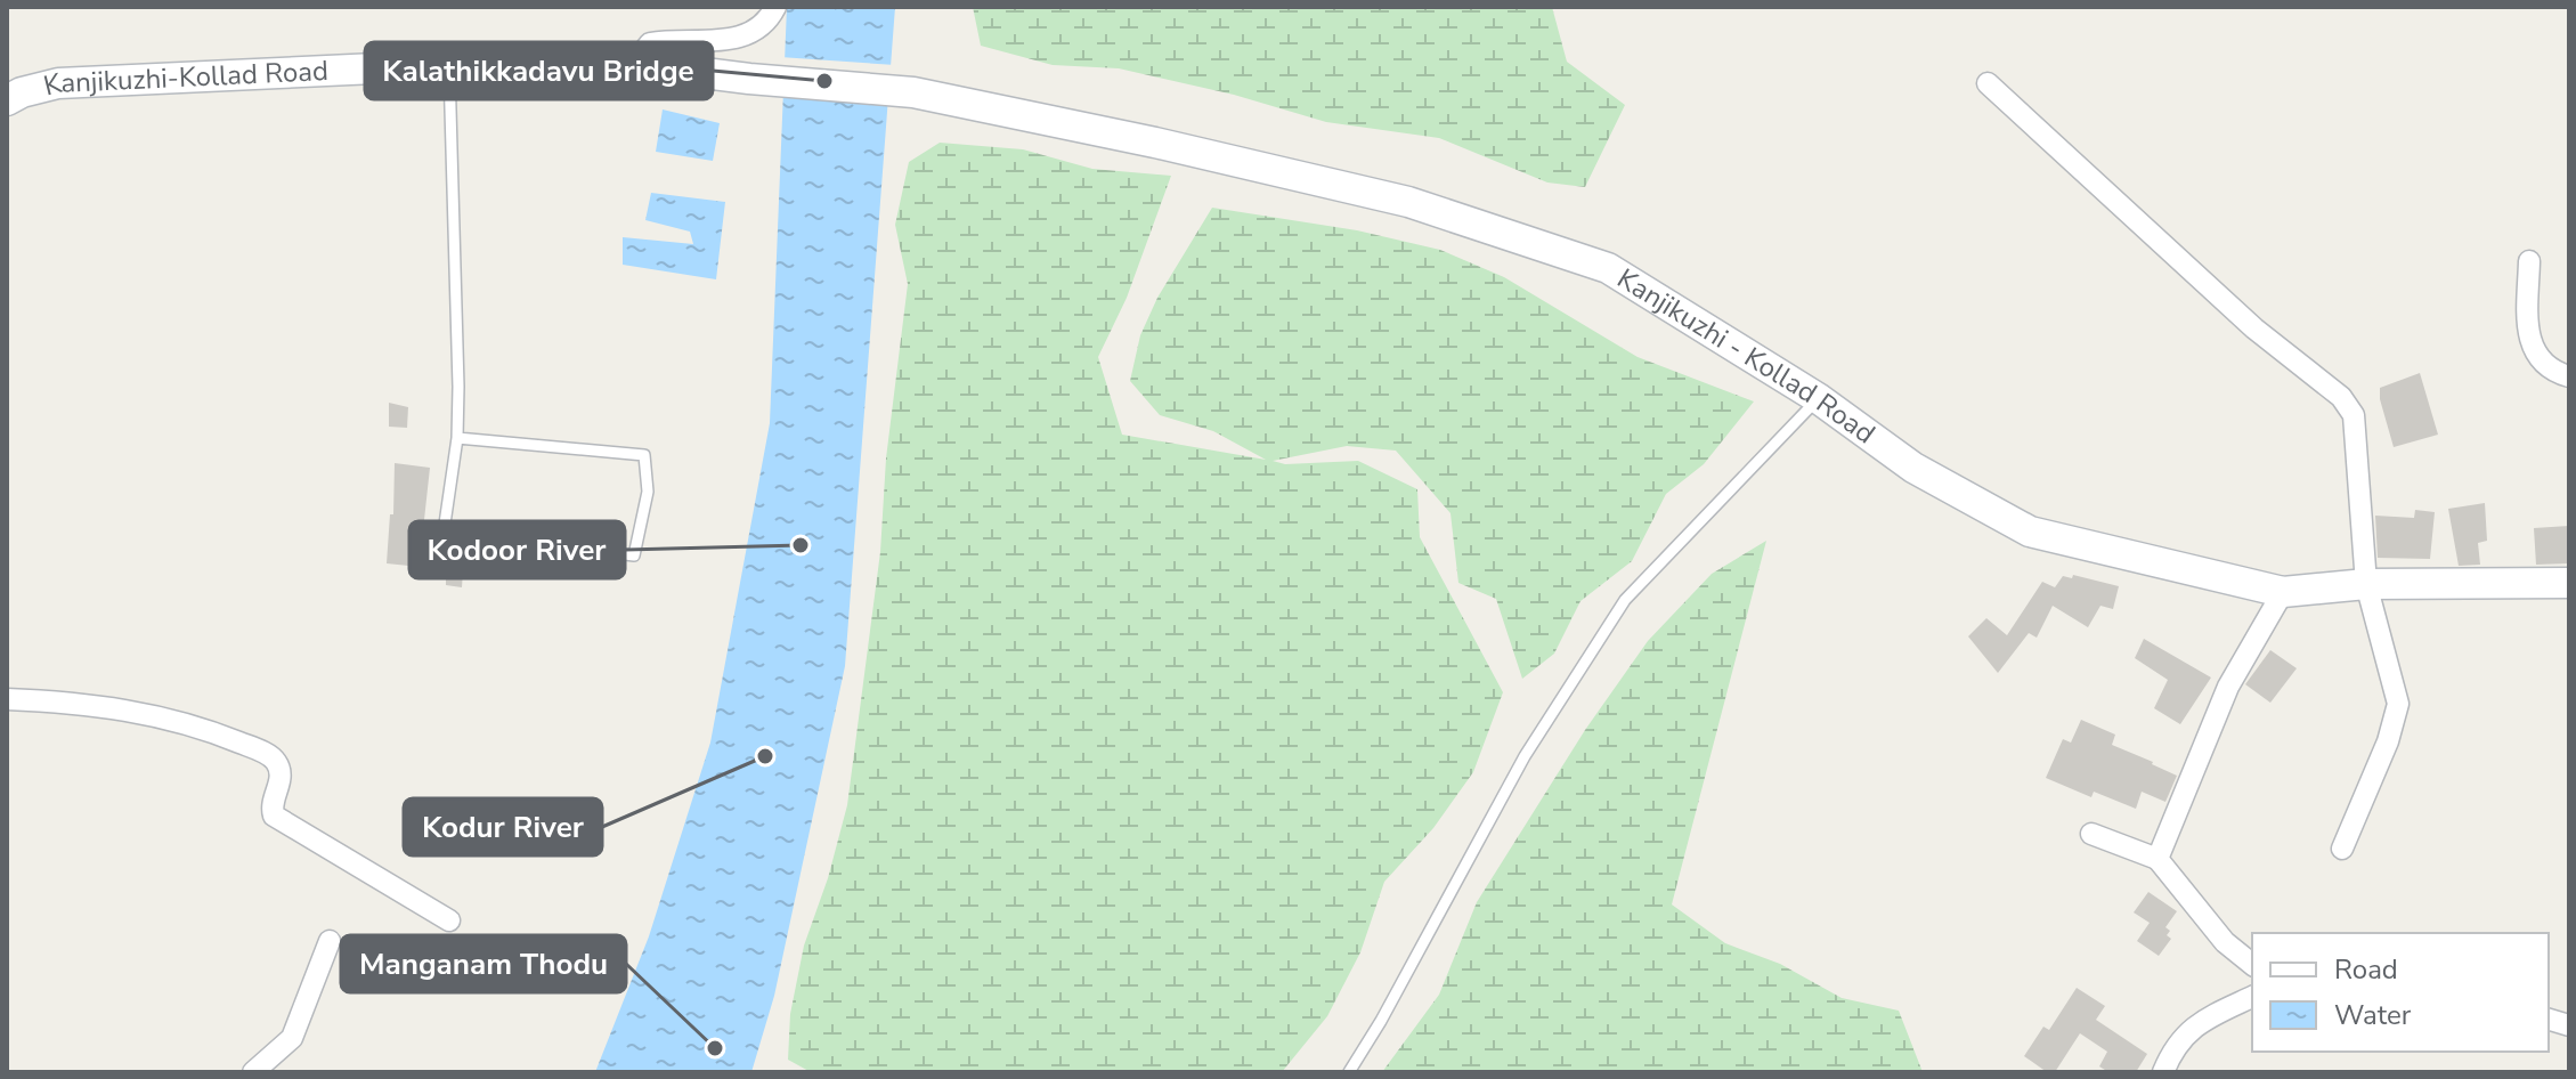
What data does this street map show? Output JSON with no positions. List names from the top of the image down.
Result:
{
  "streets": {
    "main road": ["Kanjikuzhi-Kollad Road", "Kanjikuzhi - Kollad Road"]
  },
  "crossings": [
    ["Kanjikuzhi-Kollad Road", "Kanjikuzhi - Kollad Road"]
  ],
  "places": [
    "Kalathikkadavu Bridge",
    "Kodoor River",
    "Kodur River",
    "Manganam Thodu"
  ],
  "legend": ["Road", "Water"]
}
